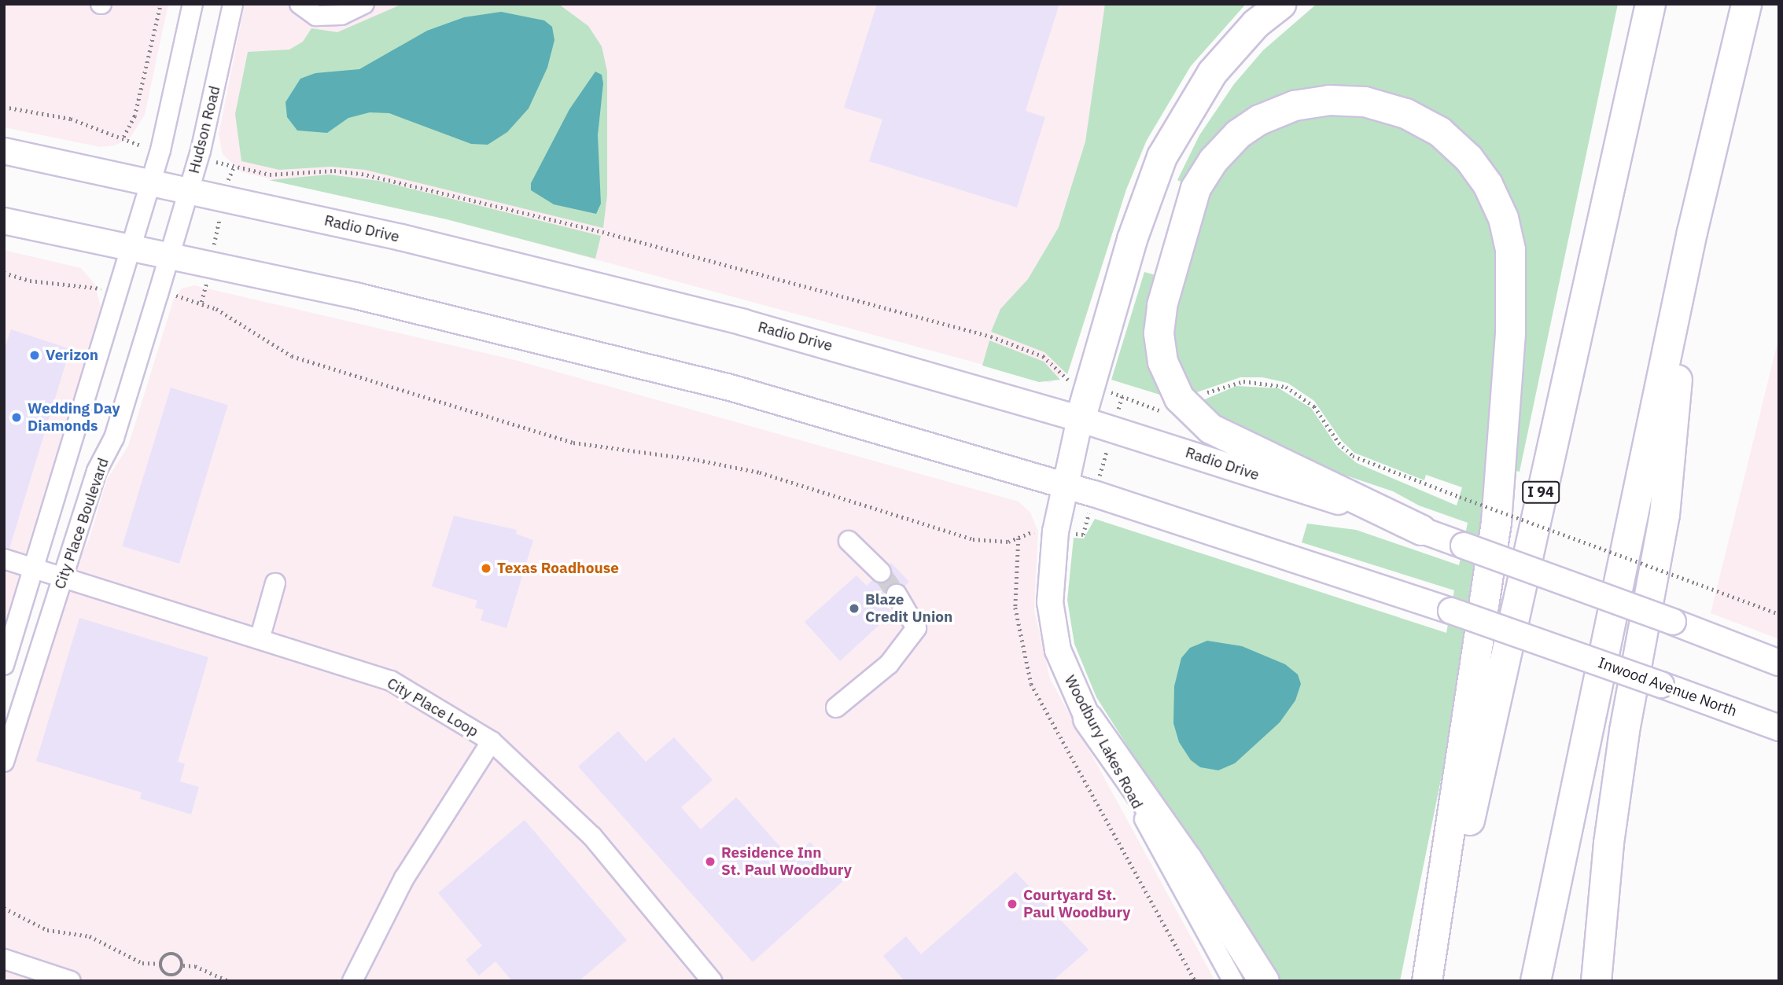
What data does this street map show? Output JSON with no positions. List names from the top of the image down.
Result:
{
  "streets": {
    "highway": ["I 94"],
    "main road": ["Radio Drive", "Inwood Avenue North", "Woodbury Lakes Road"],
    "street": ["Hudson Road", "City Place Boulevard", "City Place Loop"]
  },
  "crossings": [
    ["Hudson Road", "Radio Drive"],
    ["Hudson Road", "City Place Boulevard"],
    ["Radio Drive", "Woodbury Lakes Road"],
    ["City Place Boulevard", "City Place Loop"],
    ["Inwood Avenue North", "Woodbury Lakes Road"]
  ],
  "places": [
    "Verizon",
    "Wedding Day Diamonds",
    "Texas Roadhouse",
    "Blaze Credit Union",
    "Residence Inn St. Paul Woodbury",
    "Courtyard St. Paul Woodbury"
  ]
}
